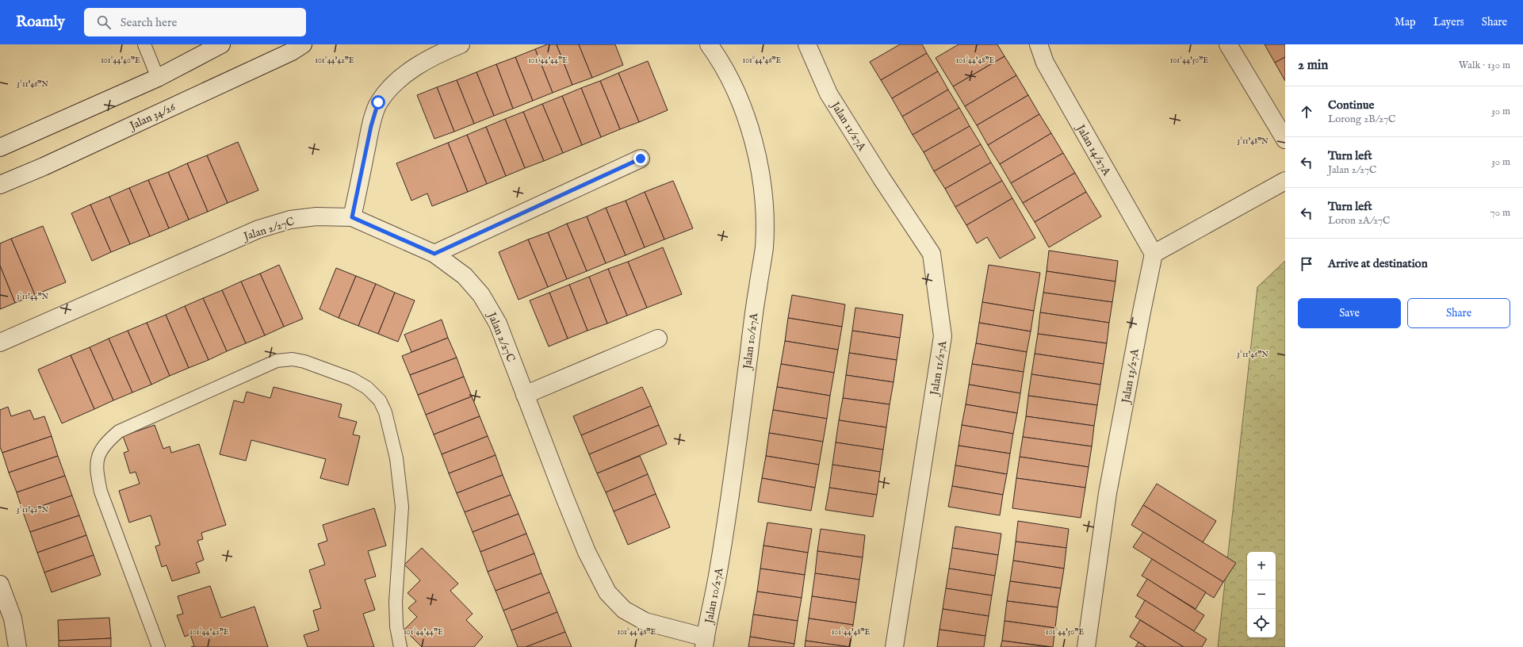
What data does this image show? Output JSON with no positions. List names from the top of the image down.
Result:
{
  "streets": {
    "street": [
      "Jalan 34/26",
      "Jalan 11/27A",
      "Jalan 14/27A",
      "Jalan 2/27C",
      "Jalan 10/27A",
      "Jalan 13/27A"
    ]
  },
  "crossings": [
    ["Jalan 14/27A", "Jalan 13/27A"],
    ["Jalan 2/27C", "Jalan 10/27A"]
  ],
  "page": {
    "header": "Roamly",
    "search": "Search here",
    "nav": ["Map", "Layers", "Share"],
    "heading": ["2 min", "Walk · 130 m"],
    "list": [
      ["Continue", "Lorong 2B/27C", "30 m"],
      ["Turn left", "Jalan 2/27C", "30 m"],
      ["Turn left", "Loron 2A/27C", "70 m"],
      "Arrive at destination"
    ],
    "buttons": ["Save", "Share"],
    "map_buttons": ["+", "−"]
  },
  "coordinates": [
    "101°44'40\"E",
    "101°44'42\"E",
    "101°44'44\"E",
    "101°44'46\"E",
    "101°44'48\"E",
    "101°44'50\"E",
    "3°11'46\"N",
    "3°11'48\"N",
    "3°11'44\"N",
    "3°11'42\"N"
  ]
}
